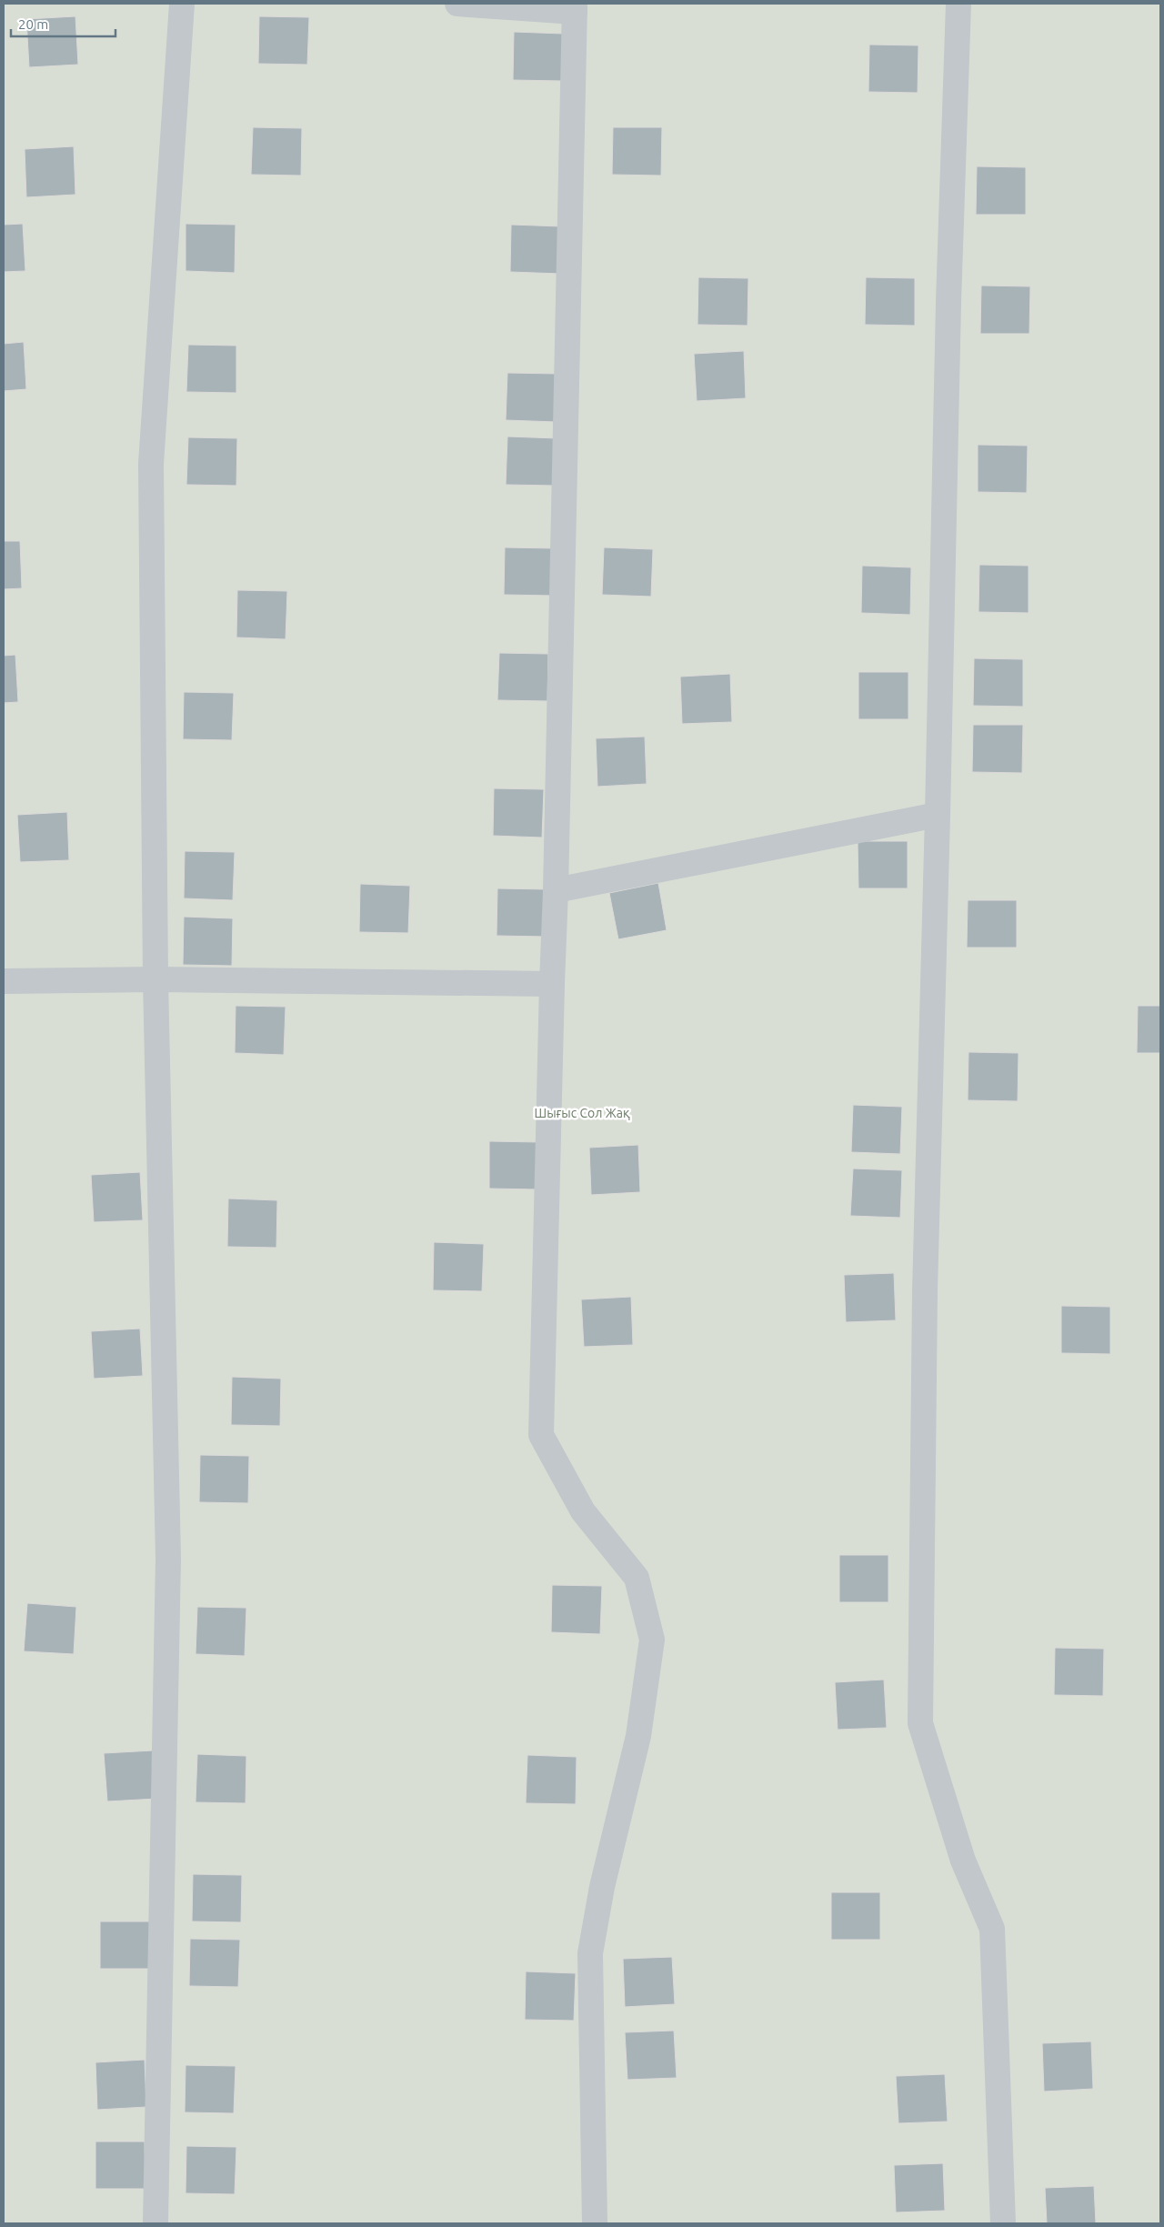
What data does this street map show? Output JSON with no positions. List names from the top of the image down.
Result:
{
  "parks": ["Шығыс Сол Жақ"],
  "scale_bar": "20 m"
}
